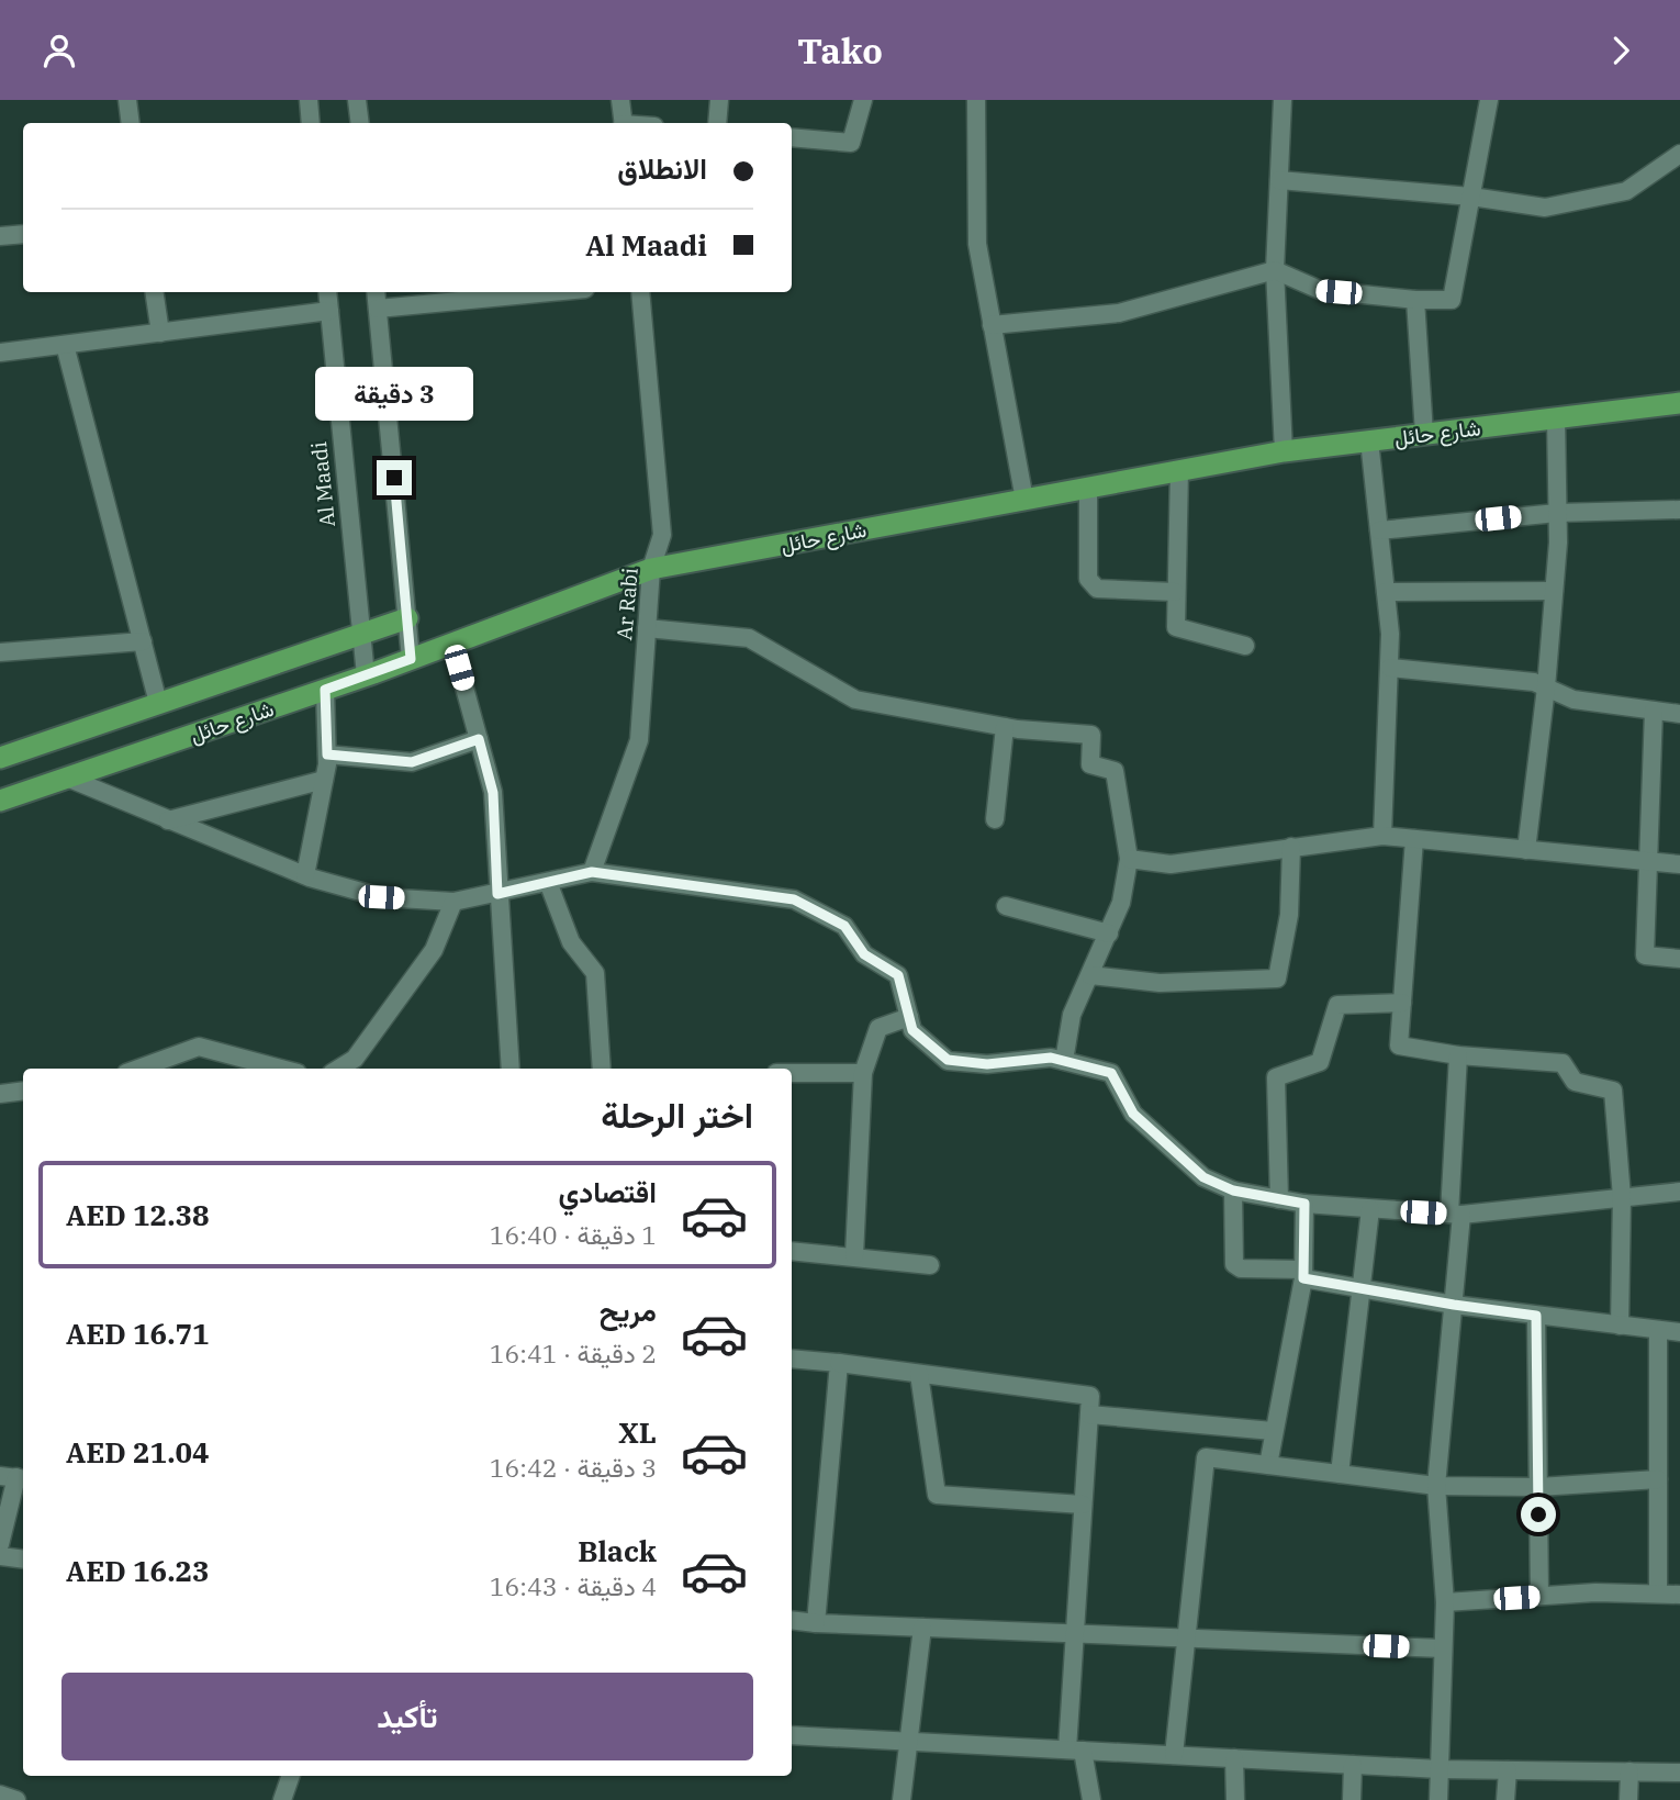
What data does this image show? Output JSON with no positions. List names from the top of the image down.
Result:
{
  "streets": {
    "main road": ["شارع حائل"],
    "street": ["Al Maadi", "Ar Rabi"]
  },
  "crossings": [
    ["شارع حائل", "Al Maadi"],
    ["شارع حائل", "Ar Rabi"]
  ],
  "page": {
    "header": "Tako",
    "banner": ["الانطلاق", "Al Maadi"],
    "bubble": "3 دقيقة",
    "heading": "اختر الرحلة",
    "list": [
      {
        "name": "اقتصادي",
        "note": "1 دقيقة · 16:40",
        "value": "AED 12.38"
      },
      {
        "name": "مريح",
        "note": "2 دقيقة · 16:41",
        "value": "AED 16.71"
      },
      {
        "name": "XL",
        "note": "3 دقيقة · 16:42",
        "value": "AED 21.04"
      },
      {
        "name": "Black",
        "note": "4 دقيقة · 16:43",
        "value": "AED 16.23"
      }
    ],
    "buttons": "تأكيد"
  }
}
